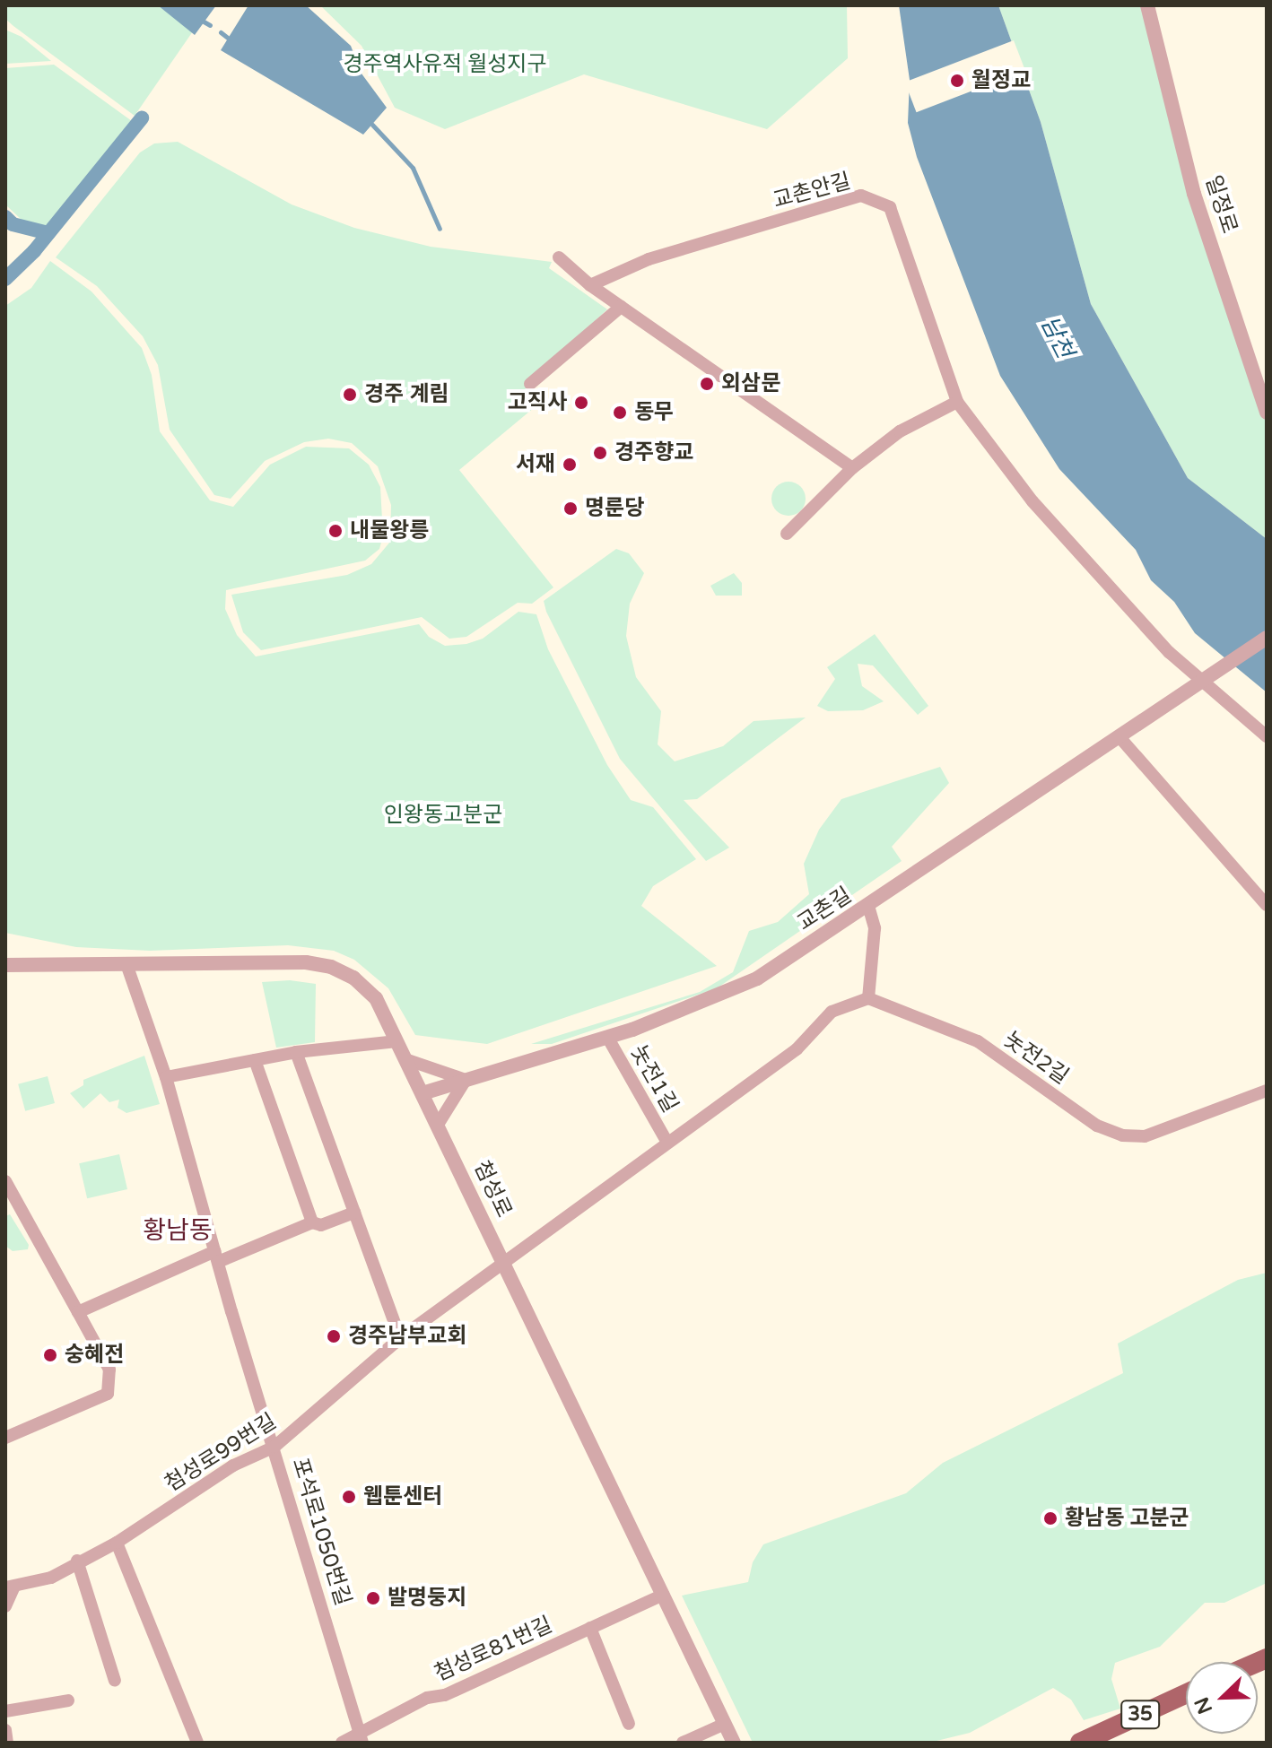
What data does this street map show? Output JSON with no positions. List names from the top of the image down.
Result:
{
  "streets": {
    "main road": ["35"],
    "street": [
      "교촌안길",
      "일정로",
      "교촌길",
      "놋전2길",
      "놋전1길",
      "첨성로",
      "첨성로99번길",
      "포석로1050번길",
      "첨성로81번길"
    ]
  },
  "crossings": [
    ["교촌안길", "교촌길"],
    ["교촌길", "놋전1길"],
    ["교촌길", "첨성로"],
    ["첨성로", "첨성로99번길"],
    ["첨성로", "포석로1050번길"],
    ["첨성로", "첨성로81번길"],
    ["첨성로99번길", "포석로1050번길"],
    ["포석로1050번길", "첨성로81번길"]
  ],
  "districts": ["황남동"],
  "water": ["남천"],
  "parks": ["경주역사유적 월성지구", "인왕동고분군"],
  "places": [
    "월정교",
    "외삼문",
    "경주 계림",
    "고직사",
    "동무",
    "경주향교",
    "서재",
    "명룬당",
    "내물왕릉",
    "경주남부교회",
    "숭혜전",
    "웹툰센터",
    "황남동 고분군",
    "발명둥지"
  ],
  "north": "bottom left"
}
